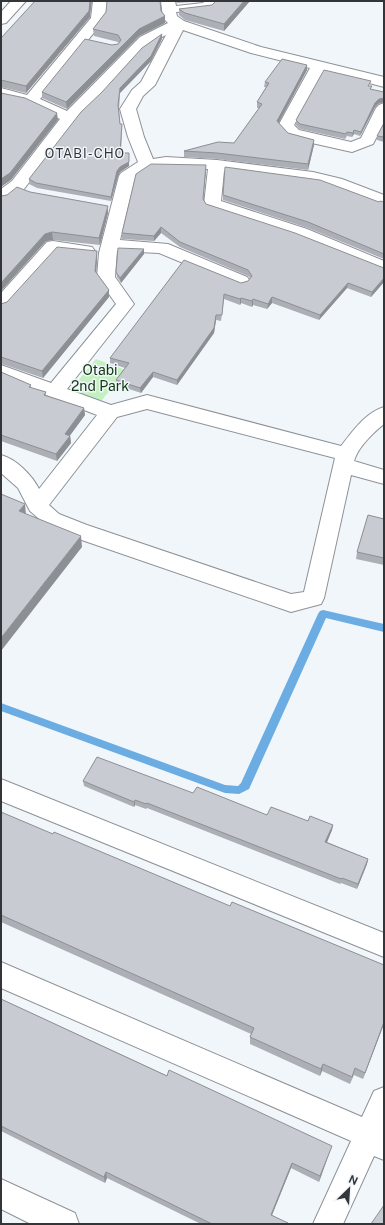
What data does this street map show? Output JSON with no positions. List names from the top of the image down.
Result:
{
  "districts": ["OTABI-CHO"],
  "parks": ["Otabi 2nd Park"],
  "north": "top right"
}
